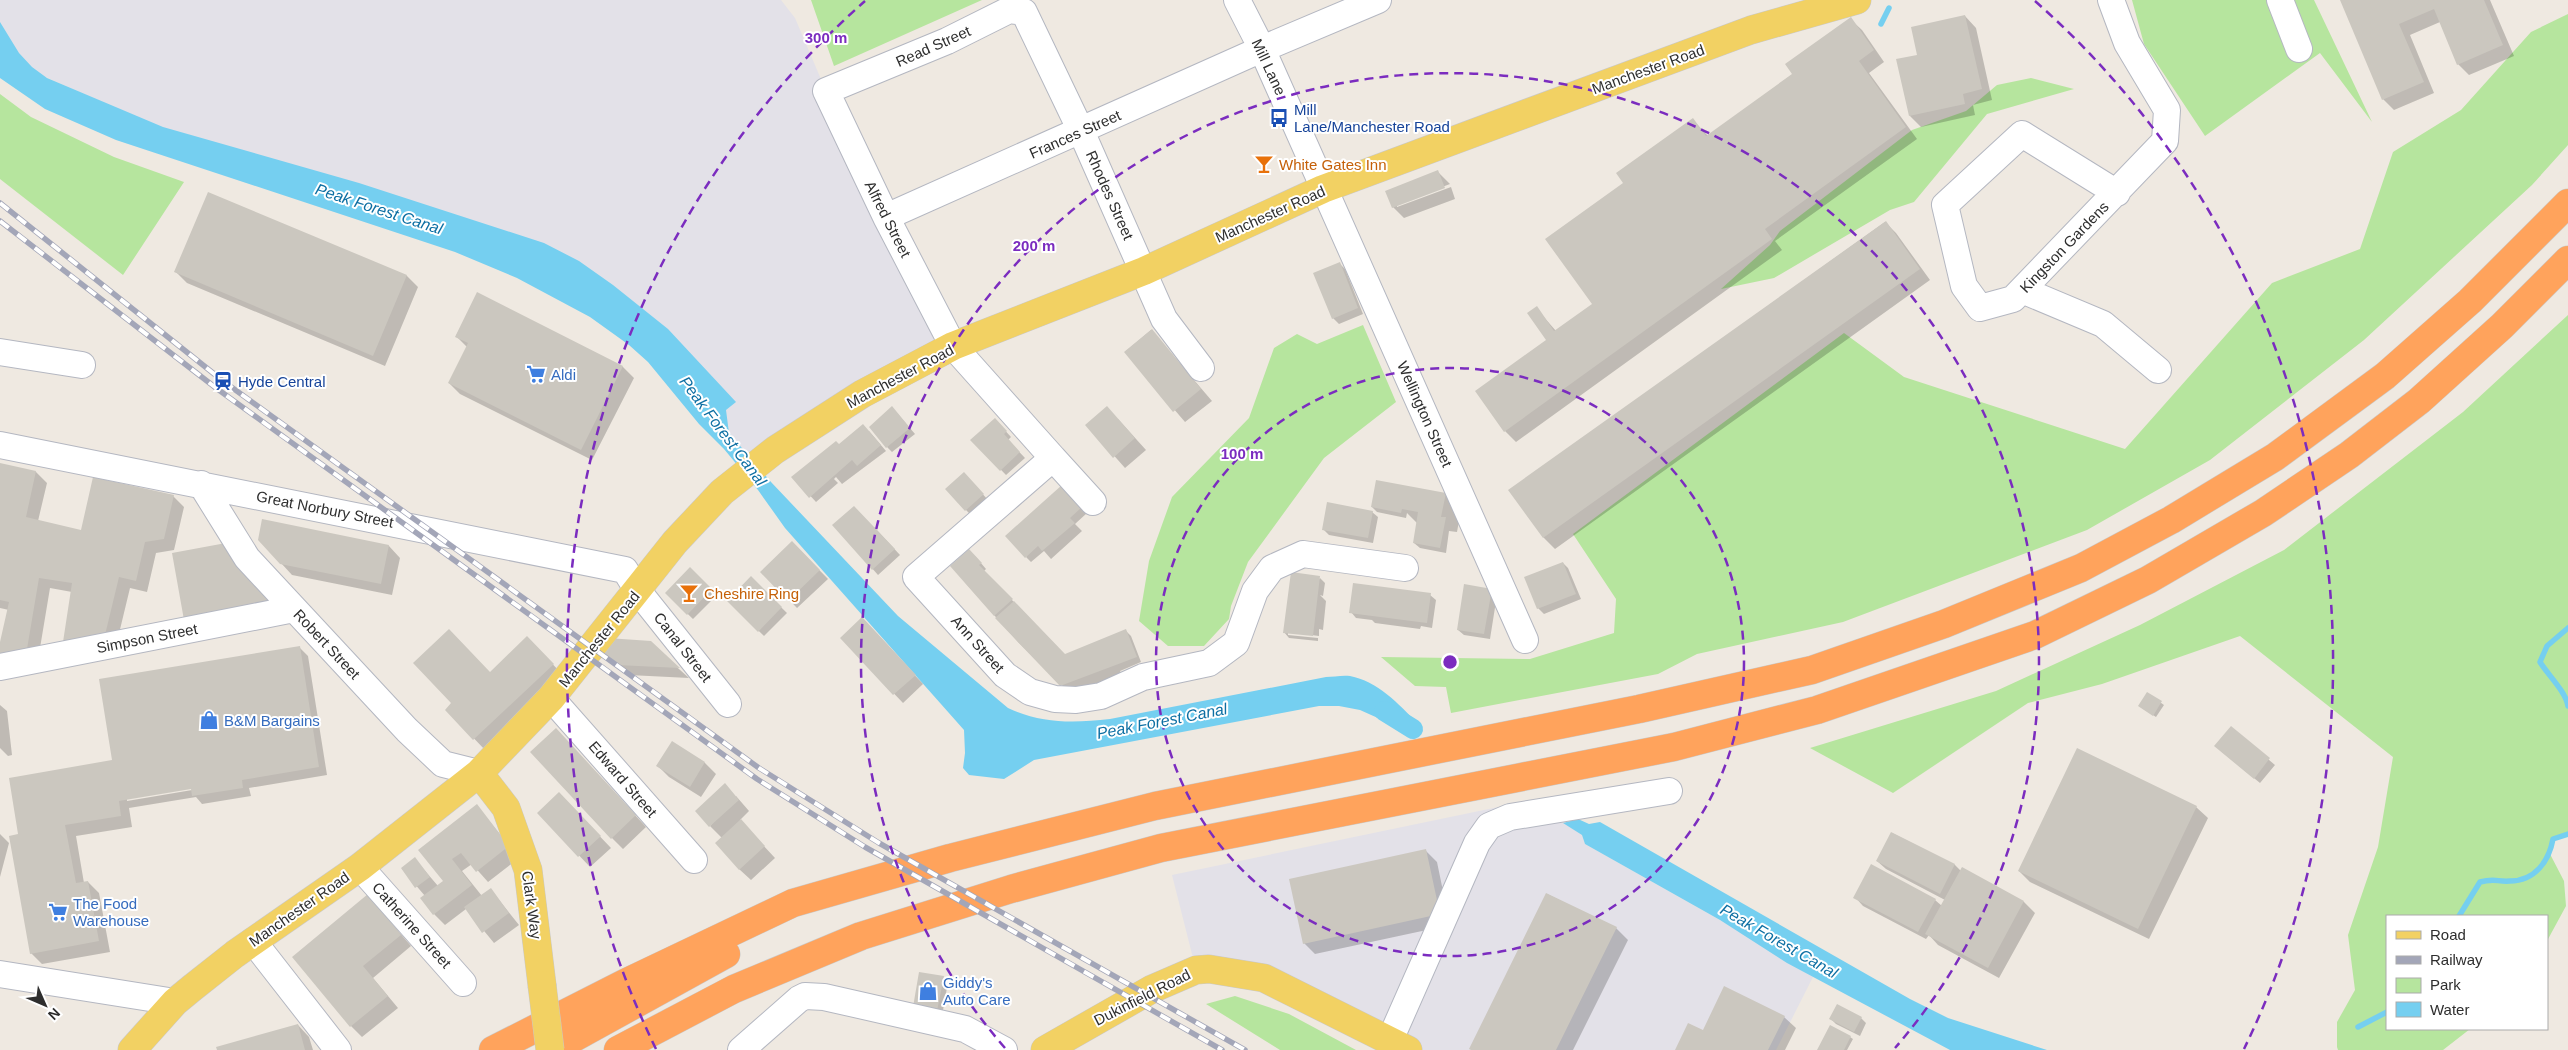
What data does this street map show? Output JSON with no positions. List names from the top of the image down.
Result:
{
  "streets": {
    "main road": ["Manchester Road", "Clark Way", "Dukinfield Road"],
    "street": [
      "Read Street",
      "Mill Lane",
      "Frances Street",
      "Rhodes Street",
      "Alfred Street",
      "Kingston Gardens",
      "Wellington Street",
      "Great Norbury Street",
      "Simpson Street",
      "Robert Street",
      "Ann Street",
      "Canal Street",
      "Edward Street",
      "Catherine Street"
    ]
  },
  "crossings": [
    ["Read Street", "Rhodes Street"],
    ["Read Street", "Alfred Street"],
    ["Mill Lane", "Manchester Road"],
    ["Mill Lane", "Frances Street"],
    ["Mill Lane", "Wellington Street"],
    ["Manchester Road", "Rhodes Street"],
    ["Manchester Road", "Alfred Street"],
    ["Manchester Road", "Wellington Street"],
    ["Manchester Road", "Great Norbury Street"],
    ["Manchester Road", "Robert Street"],
    ["Manchester Road", "Canal Street"],
    ["Manchester Road", "Edward Street"],
    ["Manchester Road", "Clark Way"],
    ["Manchester Road", "Catherine Street"],
    ["Frances Street", "Rhodes Street"],
    ["Frances Street", "Alfred Street"],
    ["Great Norbury Street", "Robert Street"],
    ["Great Norbury Street", "Canal Street"],
    ["Simpson Street", "Robert Street"],
    ["Robert Street", "Clark Way"]
  ],
  "water": ["Peak Forest Canal"],
  "places": {
    "bus stop": ["Mill Lane/Manchester Road"],
    "bar": ["White Gates Inn", "Cheshire Ring"],
    "supermarket": ["Aldi", "The Food Warehouse"],
    "station": ["Hyde Central"],
    "shop": ["B&M Bargains", "Giddy's Auto Care"]
  },
  "legend": [
    "Road",
    "Railway",
    "Park",
    "Water"
  ],
  "north": "bottom right",
  "rings": ["300 m", "200 m", "100 m"]
}
